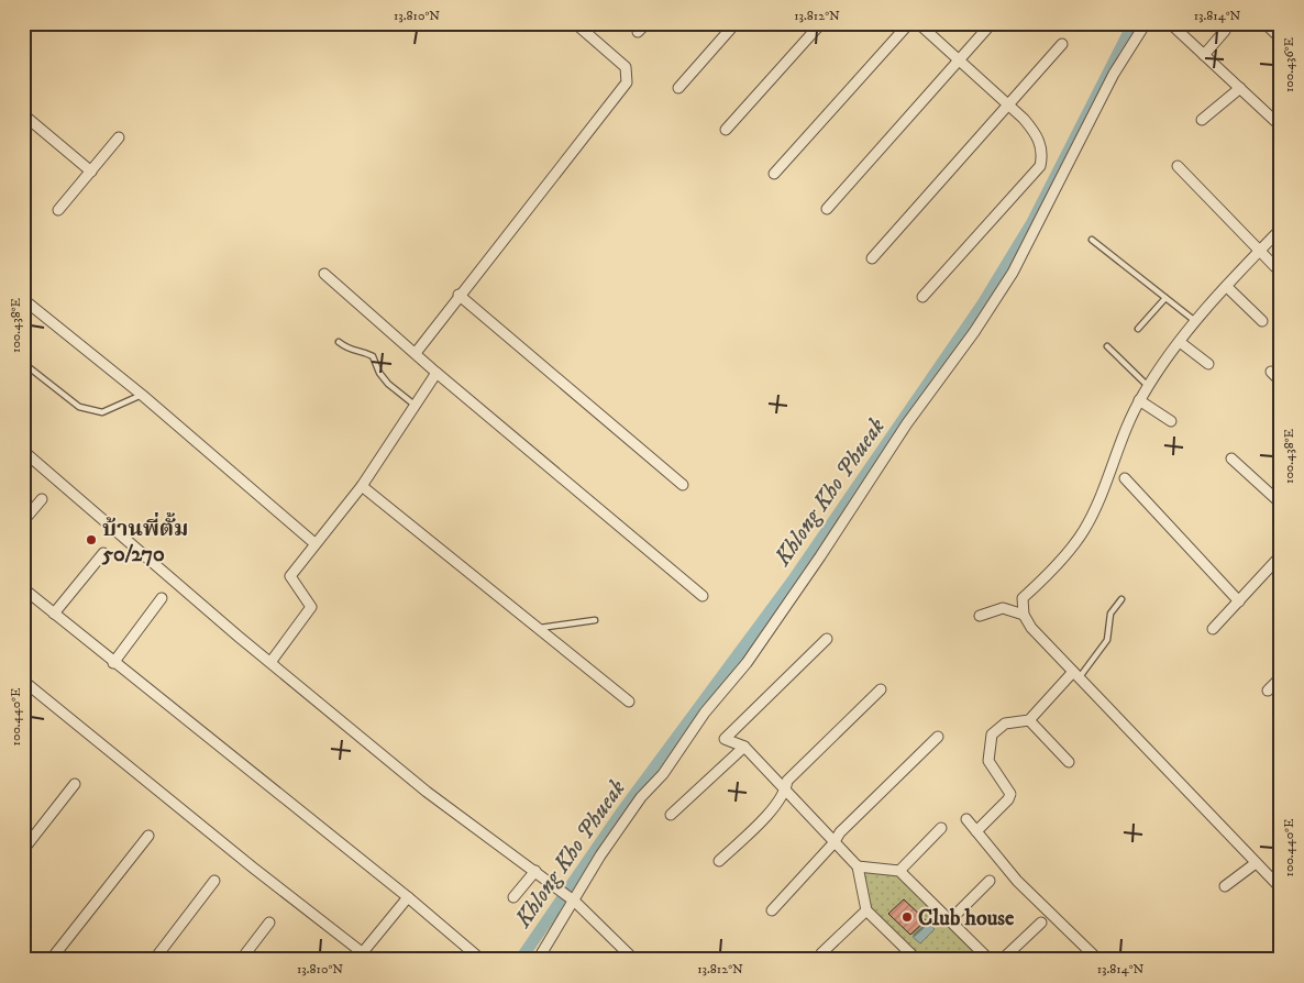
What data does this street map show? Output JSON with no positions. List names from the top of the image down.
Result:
{
  "water": ["Khlong Kho Phueak"],
  "places": ["บ้านพี่ตั้ม 50/270", "Club house"],
  "coordinates": [
    "13.810°N",
    "13.812°N",
    "13.814°N",
    "100.436°E",
    "100.438°E",
    "100.440°E"
  ]
}
